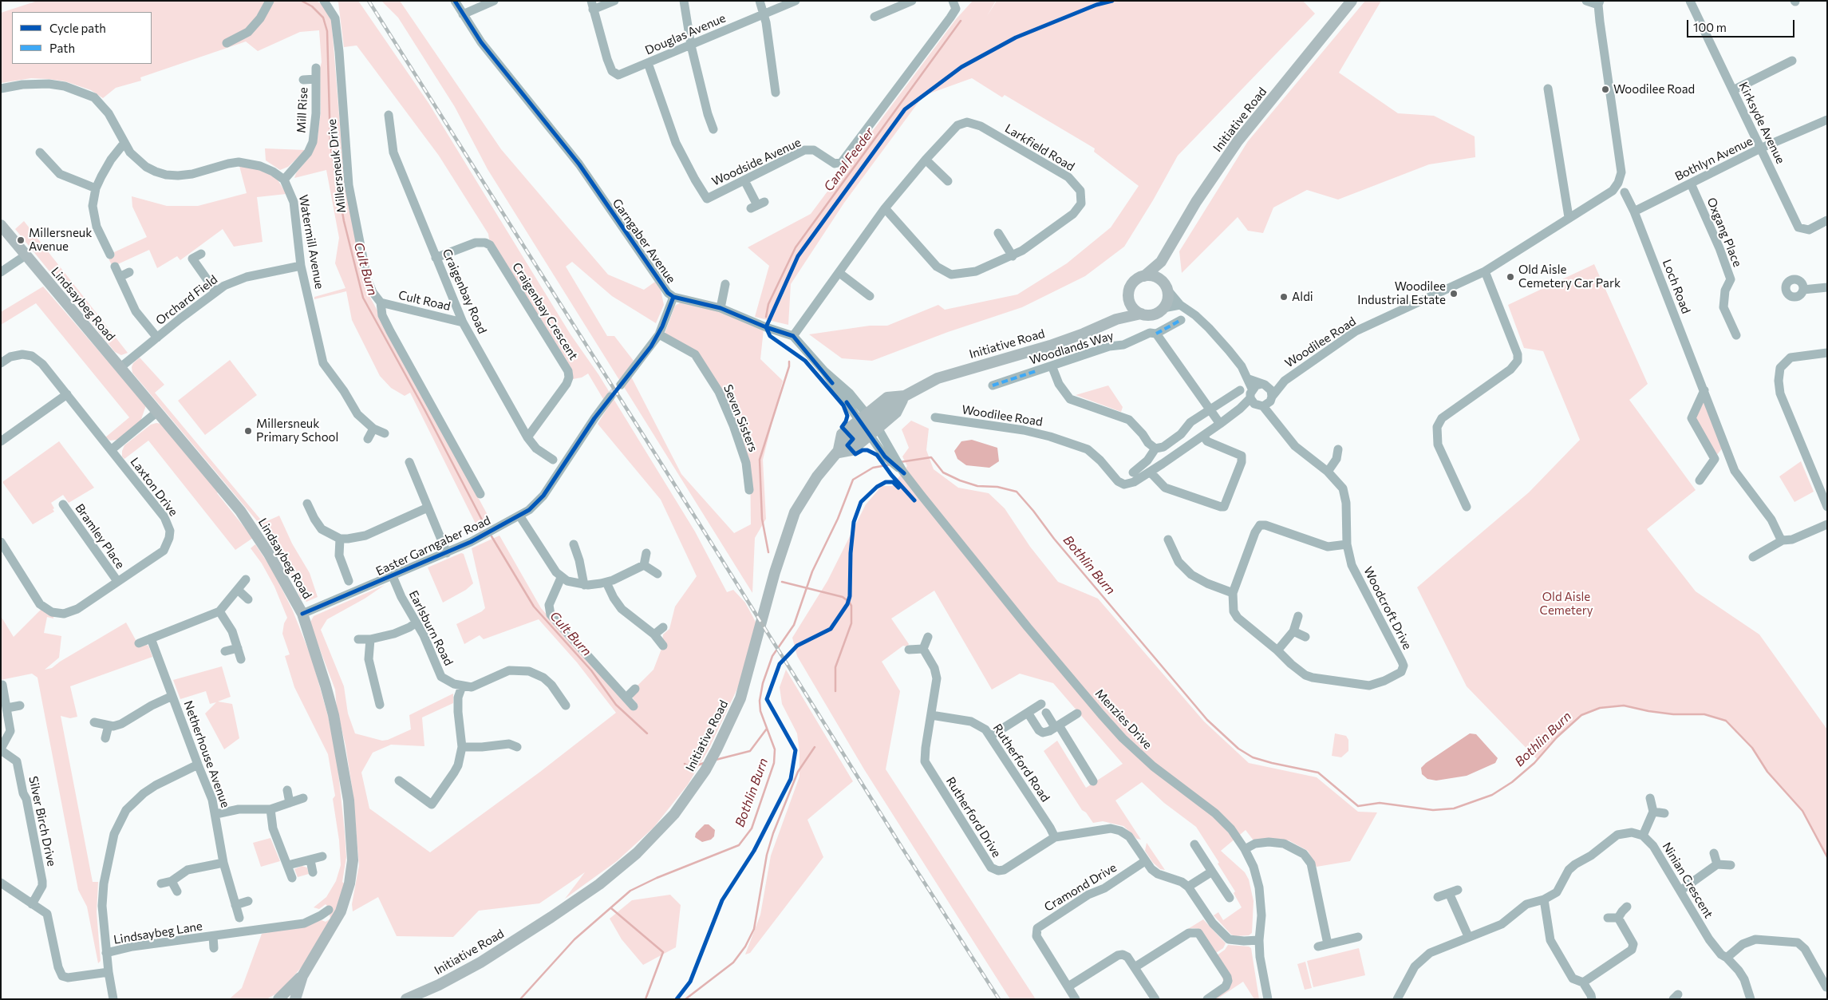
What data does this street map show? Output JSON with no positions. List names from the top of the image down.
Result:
{
  "streets": {
    "main road": ["Initiative Road", "Lindsaybeg Road"],
    "street": [
      "Douglas Avenue",
      "Mill Rise",
      "Kirksyde Avenue",
      "Larkfield Road",
      "Bothlyn Avenue",
      "Woodside Avenue",
      "Millersneuk Drive",
      "Oxgang Place",
      "Garngaber Avenue",
      "Watermill Avenue",
      "Loch Road",
      "Craigenbay Road",
      "Orchard Field",
      "Cult Road",
      "Craigenbay Crescent",
      "Woodilee Road",
      "Woodlands Way",
      "Seven Sisters",
      "Laxton Drive",
      "Bramley Place",
      "Easter Garngaber Road",
      "Woodcroft Drive",
      "Earlsburn Road",
      "Menzies Drive",
      "Netherhouse Avenue",
      "Rutherford Road",
      "Rutherford Drive",
      "Silver Birch Drive",
      "Ninian Crescent",
      "Cramond Drive",
      "Lindsaybeg Lane"
    ]
  },
  "crossings": [
    ["Douglas Avenue", "Woodside Avenue"],
    ["Mill Rise", "Watermill Avenue"],
    ["Initiative Road", "Menzies Drive"],
    ["Kirksyde Avenue", "Bothlyn Avenue"],
    ["Larkfield Road", "Garngaber Avenue"],
    ["Bothlyn Avenue", "Oxgang Place"],
    ["Bothlyn Avenue", "Loch Road"],
    ["Millersneuk Drive", "Cult Road"],
    ["Watermill Avenue", "Orchard Field"],
    ["Craigenbay Road", "Cult Road"],
    ["Craigenbay Road", "Craigenbay Crescent"],
    ["Orchard Field", "Lindsaybeg Road"],
    ["Lindsaybeg Road", "Easter Garngaber Road"],
    ["Laxton Drive", "Bramley Place"],
    ["Easter Garngaber Road", "Earlsburn Road"],
    ["Menzies Drive", "Rutherford Drive"],
    ["Rutherford Road", "Rutherford Drive"],
    ["Rutherford Drive", "Cramond Drive"]
  ],
  "water": ["Canal Feeder", "Cult Burn", "Bothlin Burn"],
  "parks": ["Old Aisle Cemetery"],
  "places": [
    "Woodilee Road",
    "Millersneuk Avenue",
    "Old Aisle Cemetery Car Park",
    "Woodilee Industrial Estate",
    "Aldi",
    "Millersneuk Primary School"
  ],
  "legend": ["Cycle path", "Path"],
  "scale_bar": "100 m"
}
